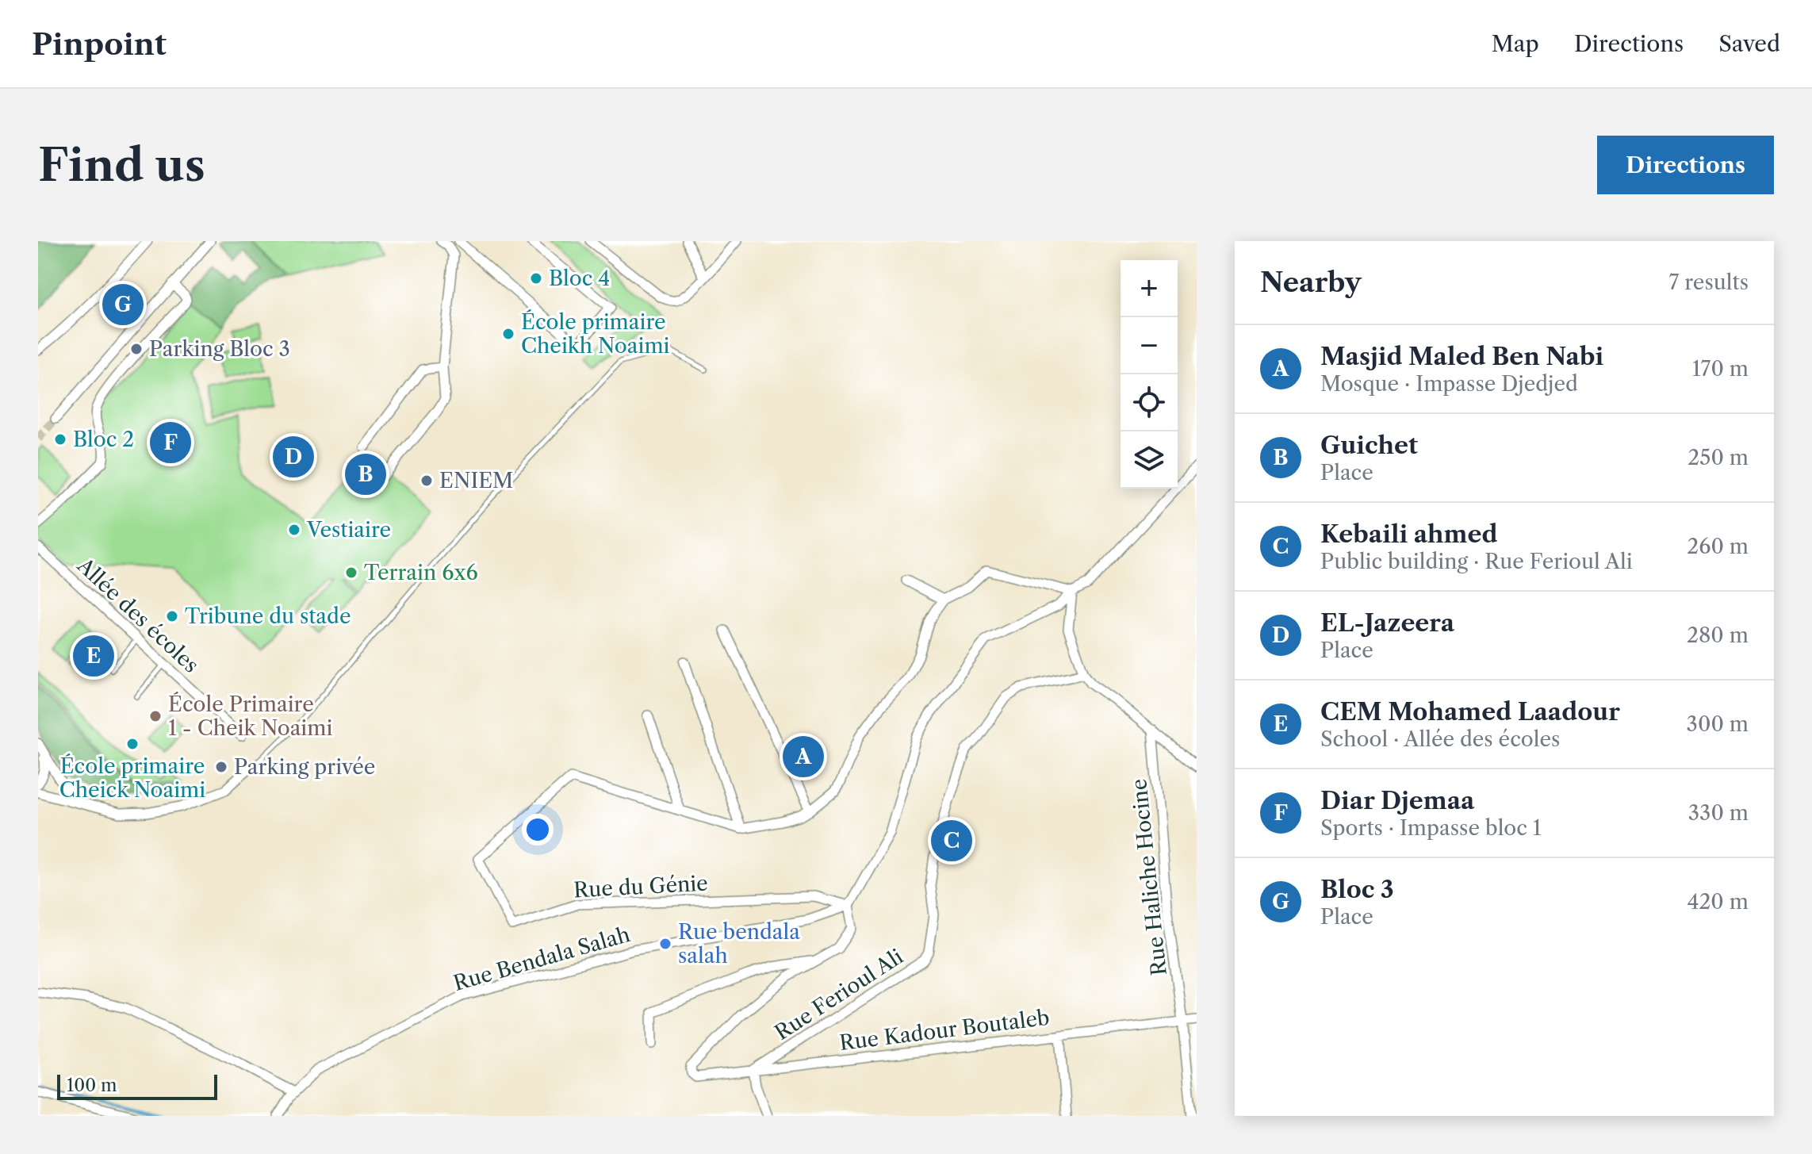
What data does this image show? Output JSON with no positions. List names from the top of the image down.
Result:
{
  "streets": {
    "street": [
      "Allée des écoles",
      "Rue Haliche Hocine",
      "Rue du Génie",
      "Rue Bendala Salah",
      "Rue Ferioul Ali",
      "Rue Kadour Boutaleb"
    ]
  },
  "crossings": [
    ["Rue Haliche Hocine", "Rue Kadour Boutaleb"],
    ["Rue du Génie", "Rue Bendala Salah"],
    ["Rue Ferioul Ali", "Rue Kadour Boutaleb"]
  ],
  "places": [
    "Bloc 4",
    "École primaire Cheikh Noaimi",
    "Parking Bloc 3",
    "Bloc 2",
    "ENIEM",
    "Vestiaire",
    "Terrain 6x6",
    "Tribune du stade",
    "École Primaire 1 - Cheik Noaimi",
    "École primaire Cheick Noaimi",
    "Parking privée",
    "Rue bendala salah"
  ],
  "scale_bar": "100 m",
  "page": {
    "header": "Pinpoint",
    "nav": ["Map", "Directions", "Saved"],
    "buttons": "Directions",
    "title": "Find us",
    "heading": ["Nearby", "7 results"],
    "map_buttons": ["+", "−"],
    "pins": [
      "G",
      "F",
      "D",
      "B",
      "E",
      "A",
      "C"
    ],
    "list": [
      {
        "mark": "A",
        "name": "Masjid Maled Ben Nabi",
        "note": "Mosque · Impasse Djedjed",
        "value": "170 m"
      },
      {
        "mark": "B",
        "name": "Guichet",
        "note": "Place",
        "value": "250 m"
      },
      {
        "mark": "C",
        "name": "Kebaili ahmed",
        "note": "Public building · Rue Ferioul Ali",
        "value": "260 m"
      },
      {
        "mark": "D",
        "name": "EL-Jazeera",
        "note": "Place",
        "value": "280 m"
      },
      {
        "mark": "E",
        "name": "CEM Mohamed Laadour",
        "note": "School · Allée des écoles",
        "value": "300 m"
      },
      {
        "mark": "F",
        "name": "Diar Djemaa",
        "note": "Sports · Impasse bloc 1",
        "value": "330 m"
      },
      {
        "mark": "G",
        "name": "Bloc 3",
        "note": "Place",
        "value": "420 m"
      }
    ],
    "scale": "100 m"
  }
}
